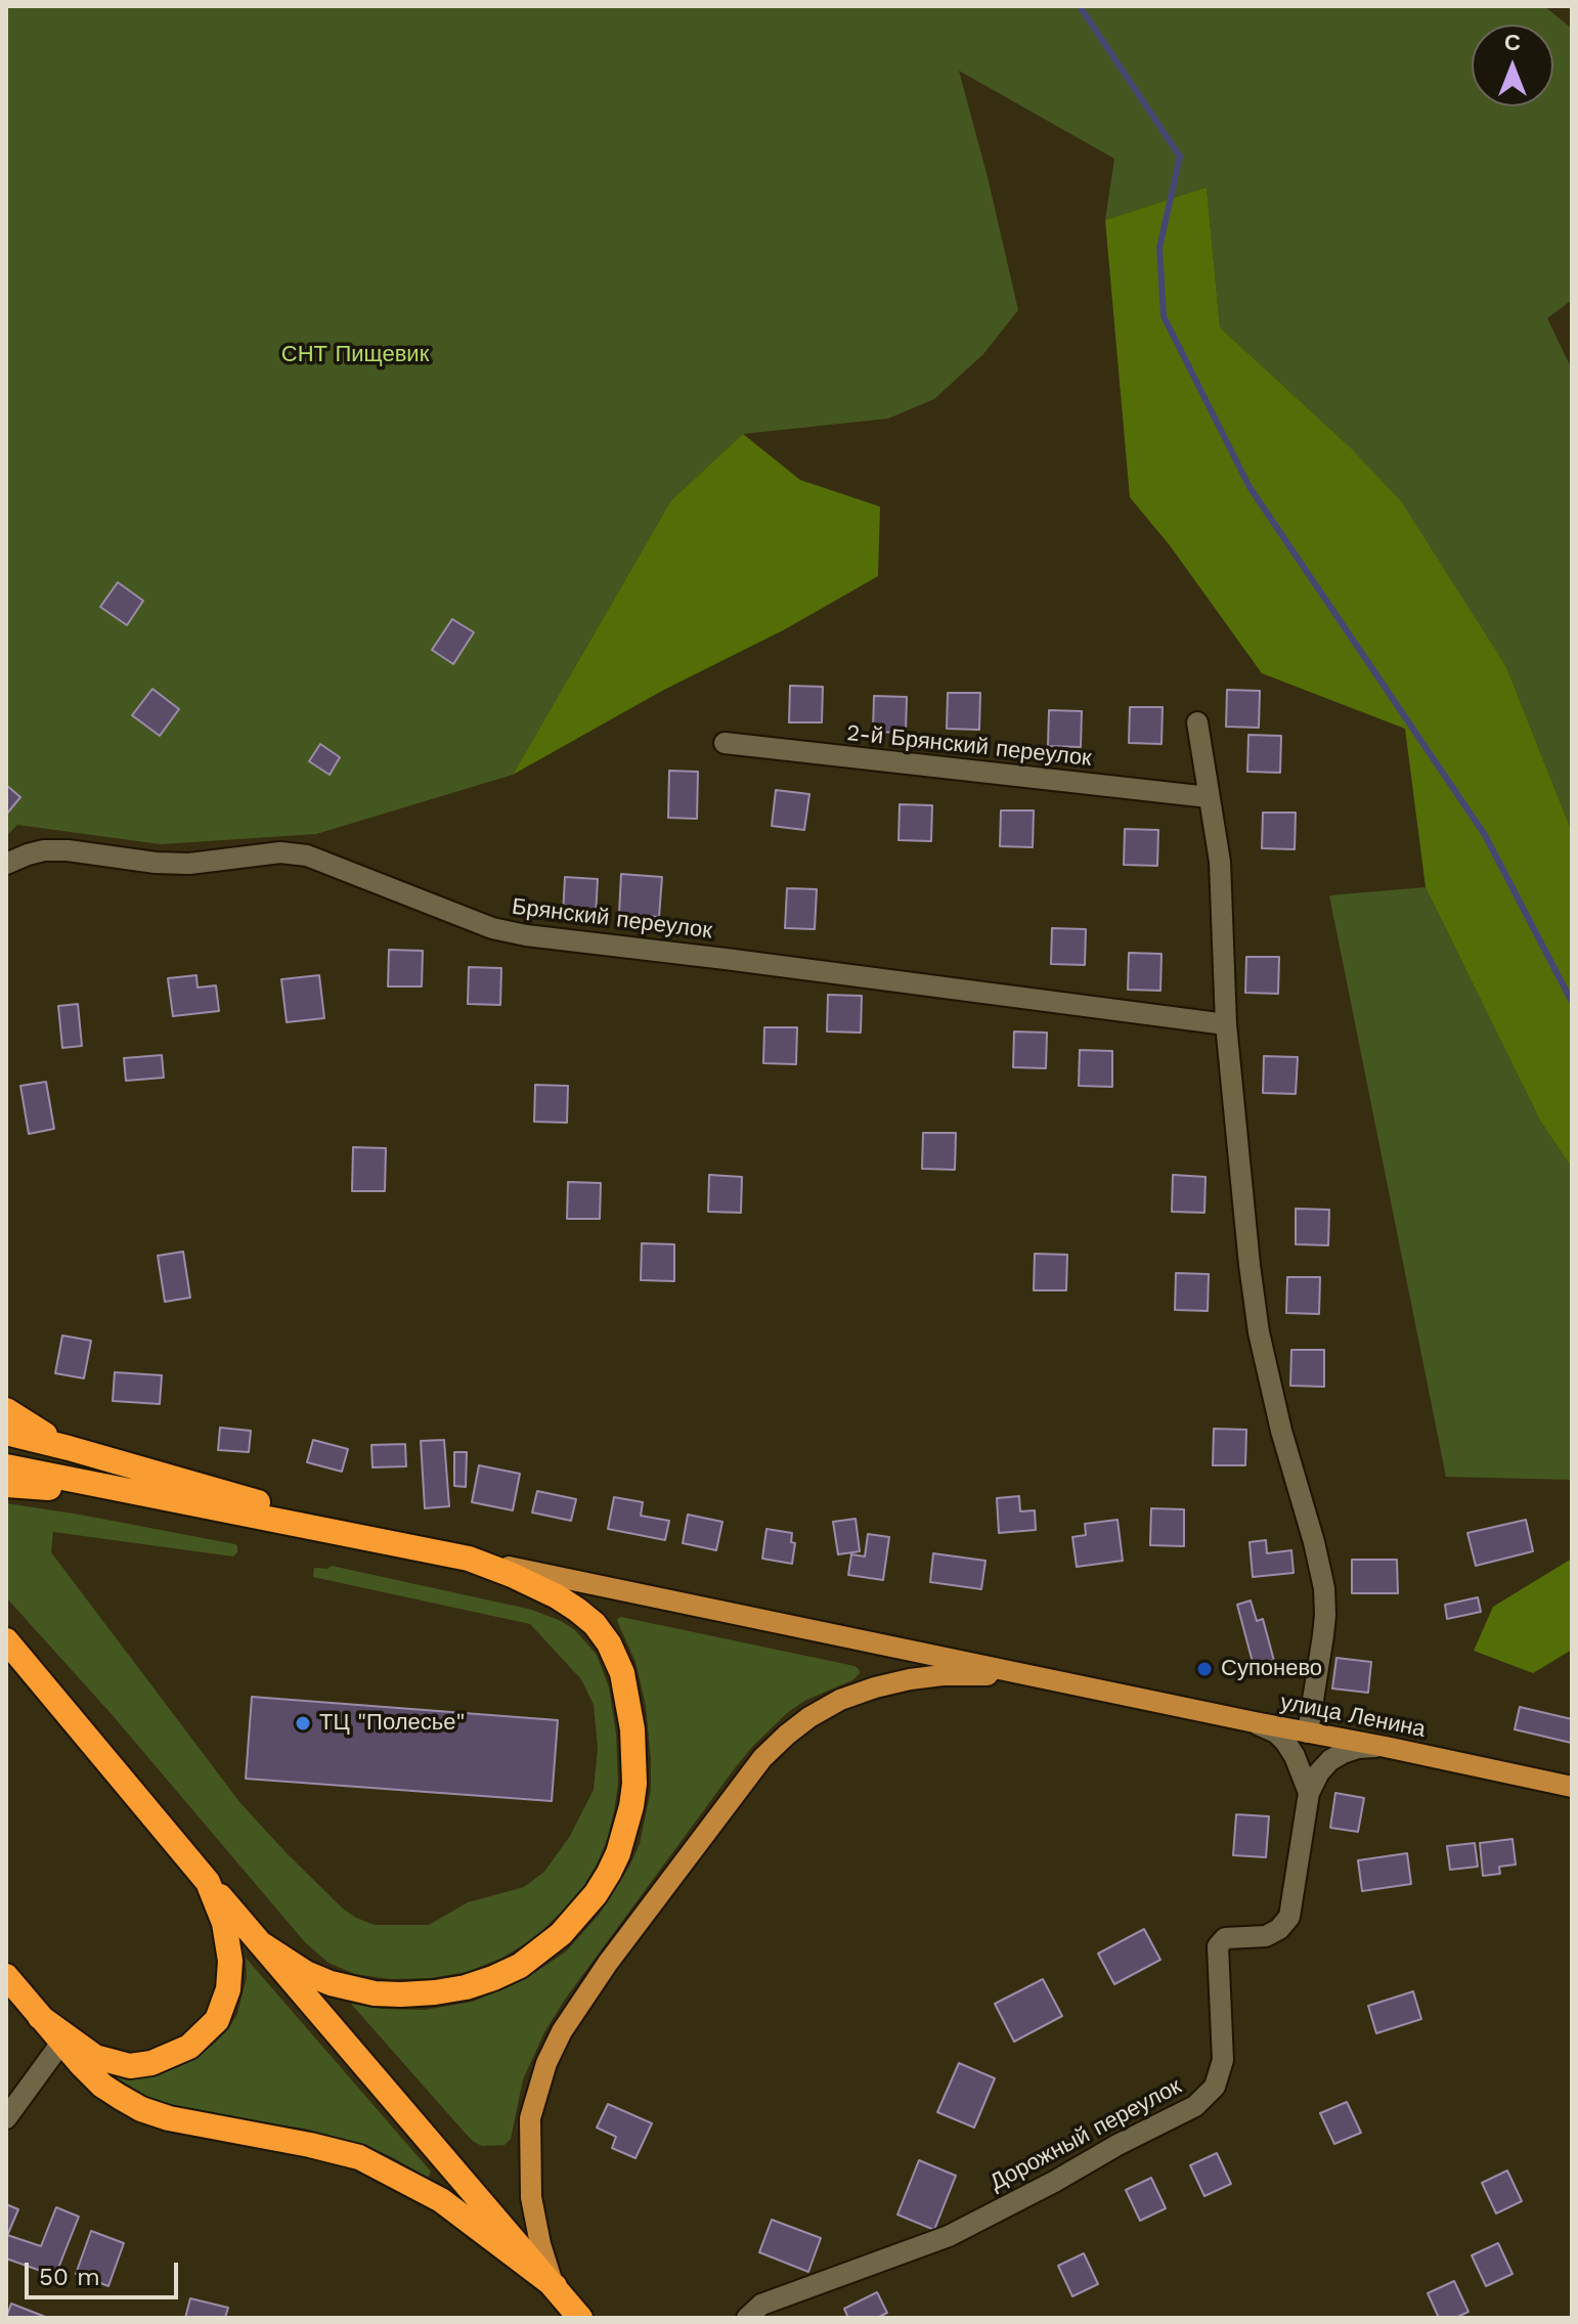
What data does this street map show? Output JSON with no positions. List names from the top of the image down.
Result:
{
  "streets": {
    "main road": ["улица Ленина"],
    "street": ["2-й Брянский переулок", "Брянский переулок", "Дорожный переулок"]
  },
  "parks": ["СНТ Пищевик"],
  "places": ["Супонево", "ТЦ \"Полесье\""],
  "scale_bar": "50 m",
  "north": "top"
}
